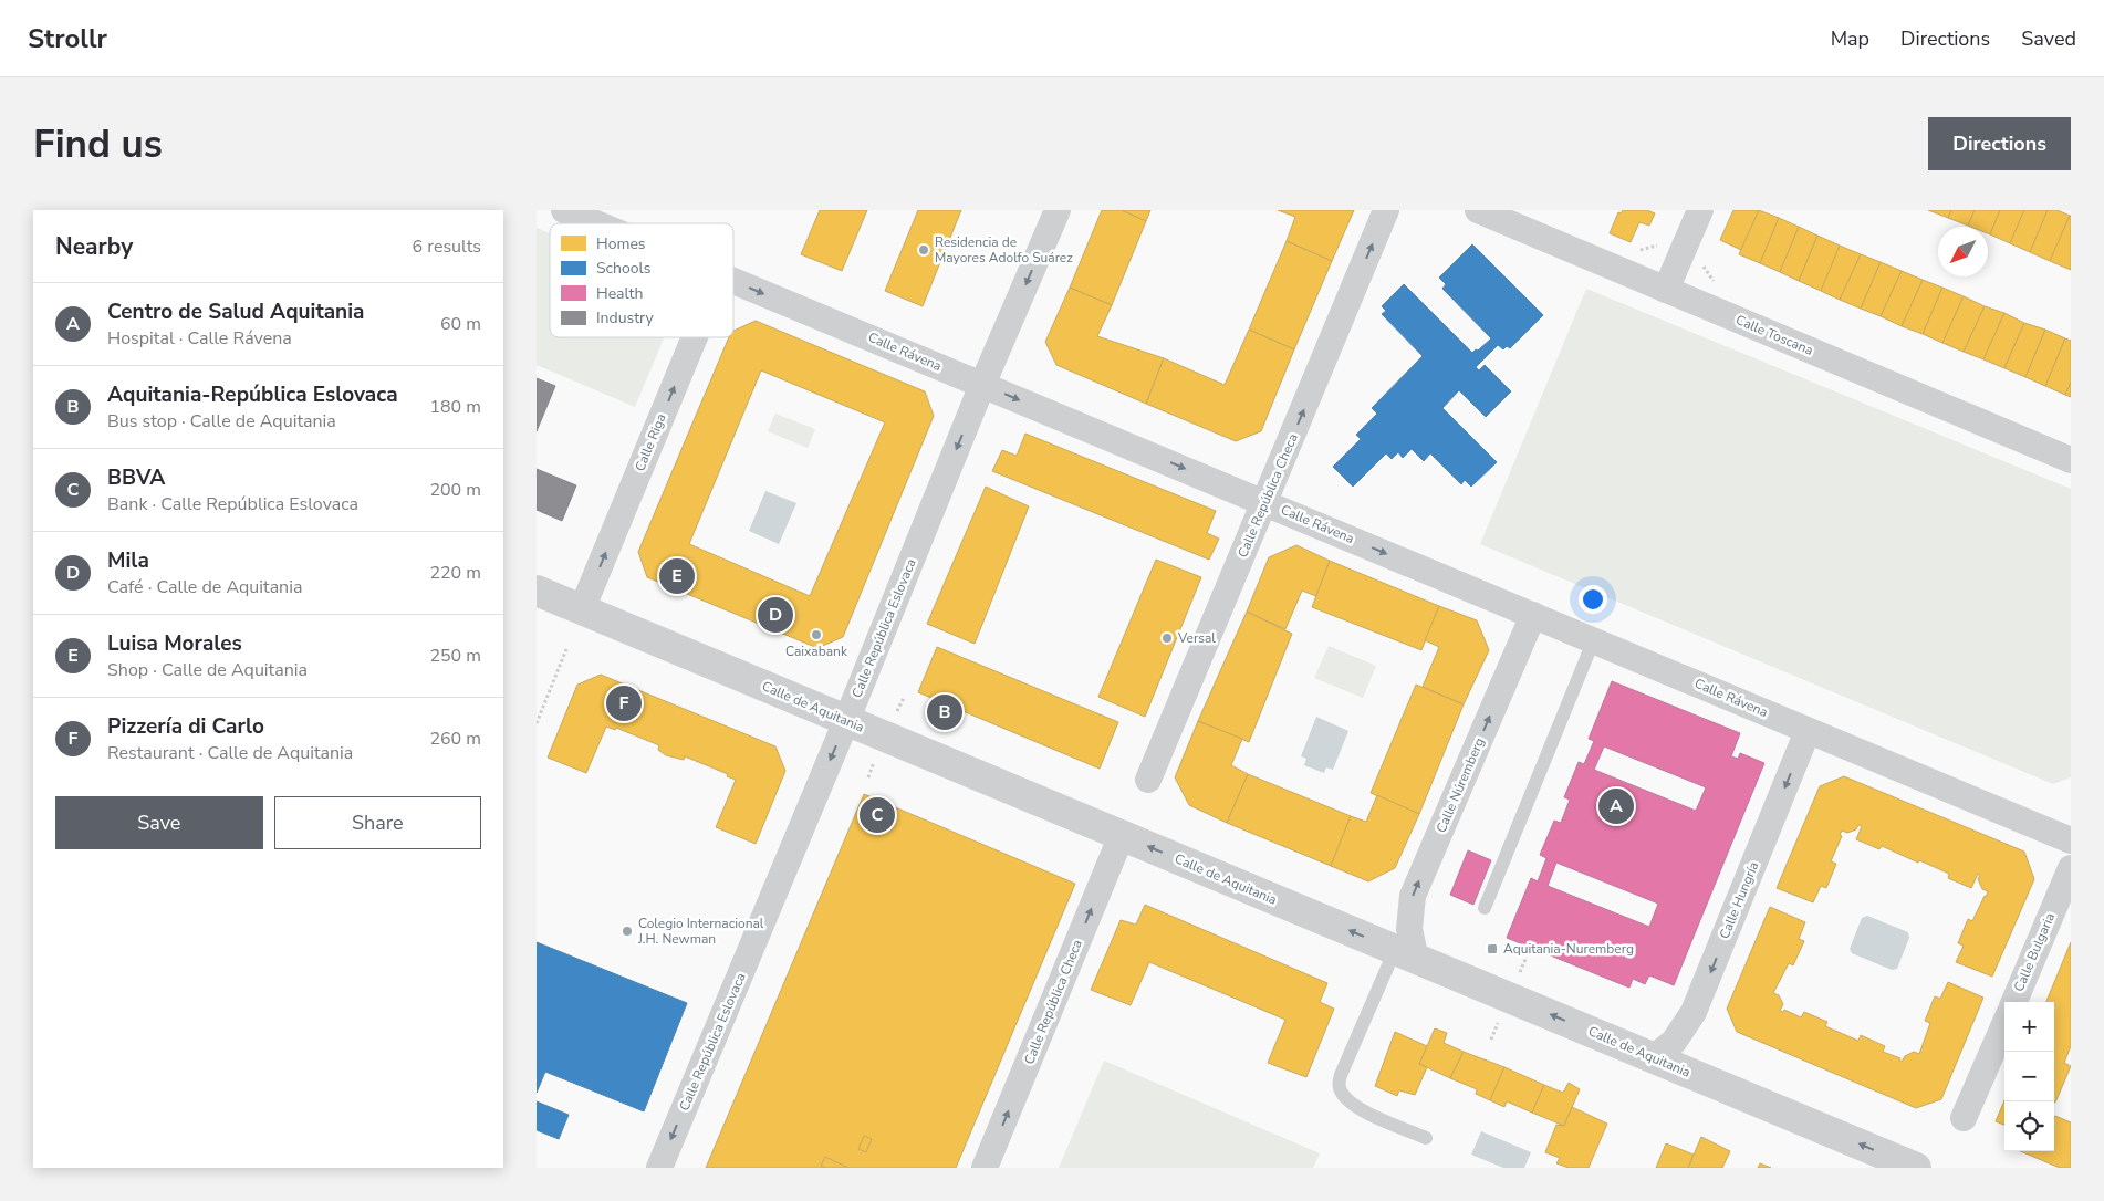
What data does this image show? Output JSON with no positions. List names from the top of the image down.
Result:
{
  "streets": {
    "street": [
      "Calle Toscana",
      "Calle Rávena",
      "Calle Riga",
      "Calle República Checa",
      "Calle República Eslovaca",
      "Calle de Aquitania",
      "Calle Núremberg",
      "Calle Hungría",
      "Calle Bulgaria"
    ]
  },
  "crossings": [
    ["Calle Rávena", "Calle República Checa"],
    ["Calle Rávena", "Calle República Eslovaca"],
    ["Calle Rávena", "Calle Núremberg"],
    ["Calle Rávena", "Calle Hungría"],
    ["Calle Riga", "Calle de Aquitania"],
    ["Calle República Checa", "Calle de Aquitania"],
    ["Calle República Eslovaca", "Calle de Aquitania"],
    ["Calle de Aquitania", "Calle Núremberg"],
    ["Calle de Aquitania", "Calle Hungría"]
  ],
  "one_way": [
    "Calle Rávena",
    "Calle Riga",
    "Calle República Checa",
    "Calle República Eslovaca",
    "Calle de Aquitania",
    "Calle Núremberg",
    "Calle Hungría"
  ],
  "places": {
    "other": [
      "Residencia de Mayores Adolfo Suárez",
      "Caixabank",
      "Versal",
      "Colegio Internacional J.H. Newman"
    ],
    "transit": ["Aquitania-Nuremberg"]
  },
  "legend": [
    "Homes",
    "Schools",
    "Health",
    "Industry"
  ],
  "north": "bottom left",
  "page": {
    "header": "Strollr",
    "nav": ["Map", "Directions", "Saved"],
    "buttons": [
      "Directions",
      ["Save", "Share"]
    ],
    "title": "Find us",
    "heading": ["Nearby", "6 results"],
    "list": [
      {
        "mark": "A",
        "name": "Centro de Salud Aquitania",
        "note": "Hospital · Calle Rávena",
        "value": "60 m"
      },
      {
        "mark": "B",
        "name": "Aquitania-República Eslovaca",
        "note": "Bus stop · Calle de Aquitania",
        "value": "180 m"
      },
      {
        "mark": "C",
        "name": "BBVA",
        "note": "Bank · Calle República Eslovaca",
        "value": "200 m"
      },
      {
        "mark": "D",
        "name": "Mila",
        "note": "Café · Calle de Aquitania",
        "value": "220 m"
      },
      {
        "mark": "E",
        "name": "Luisa Morales",
        "note": "Shop · Calle de Aquitania",
        "value": "250 m"
      },
      {
        "mark": "F",
        "name": "Pizzería di Carlo",
        "note": "Restaurant · Calle de Aquitania",
        "value": "260 m"
      }
    ],
    "pins": [
      "E",
      "D",
      "F",
      "B",
      "A",
      "C"
    ],
    "map_buttons": ["+", "−"]
  }
}
